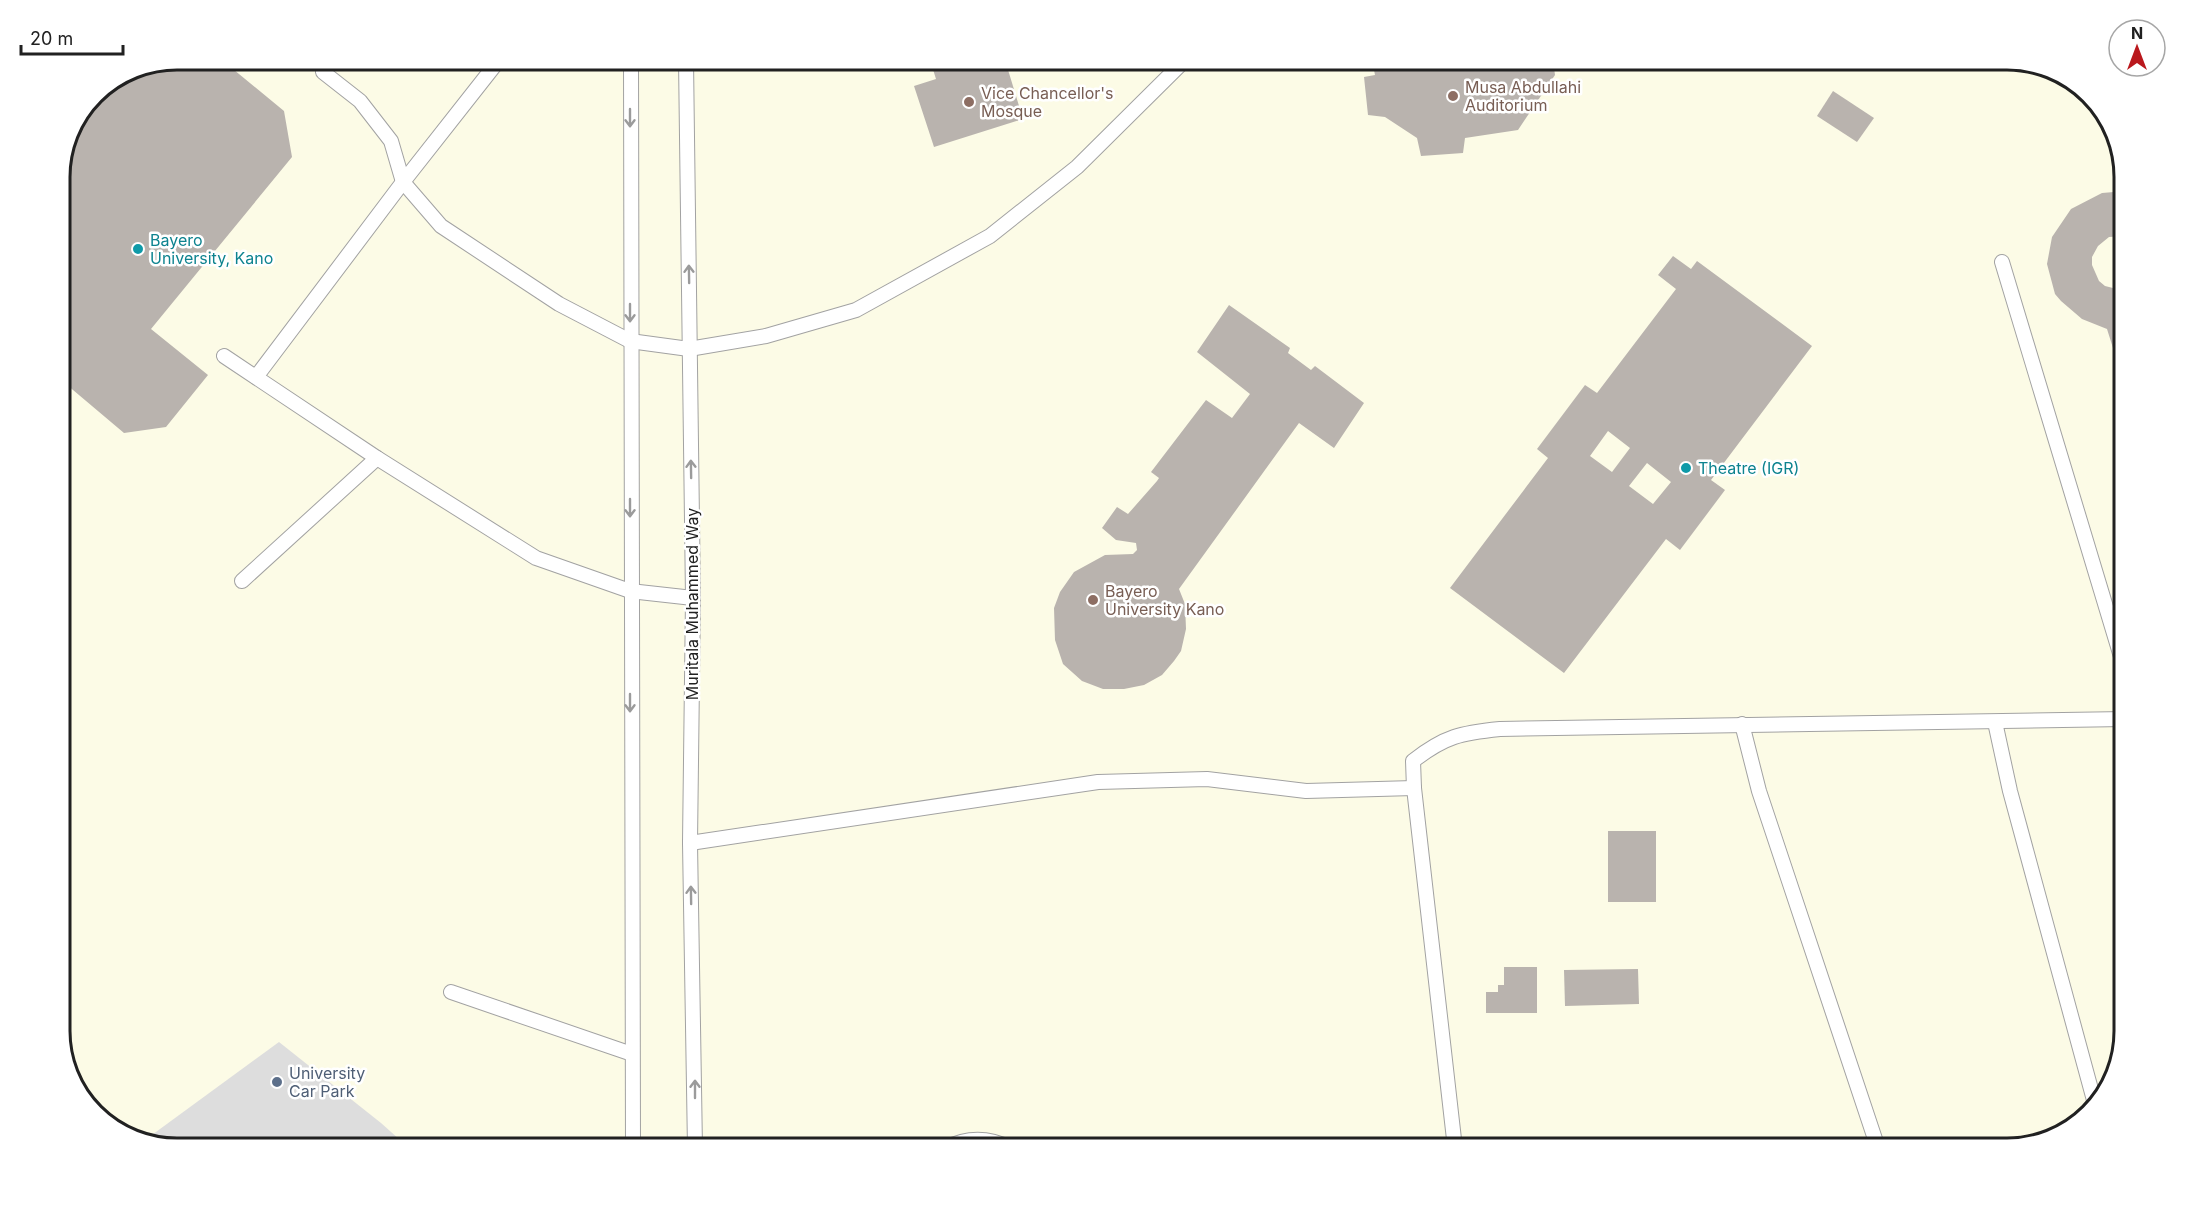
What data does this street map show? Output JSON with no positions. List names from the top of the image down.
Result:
{
  "streets": {
    "lane": ["Muritala Muhammed Way"]
  },
  "places": [
    "Musa Abdullahi Auditorium",
    "Vice Chancellor's Mosque",
    "Bayero University, Kano",
    "Theatre (IGR)",
    "Bayero University Kano",
    "University Car Park"
  ],
  "scale_bar": "20 m",
  "north": "top"
}
